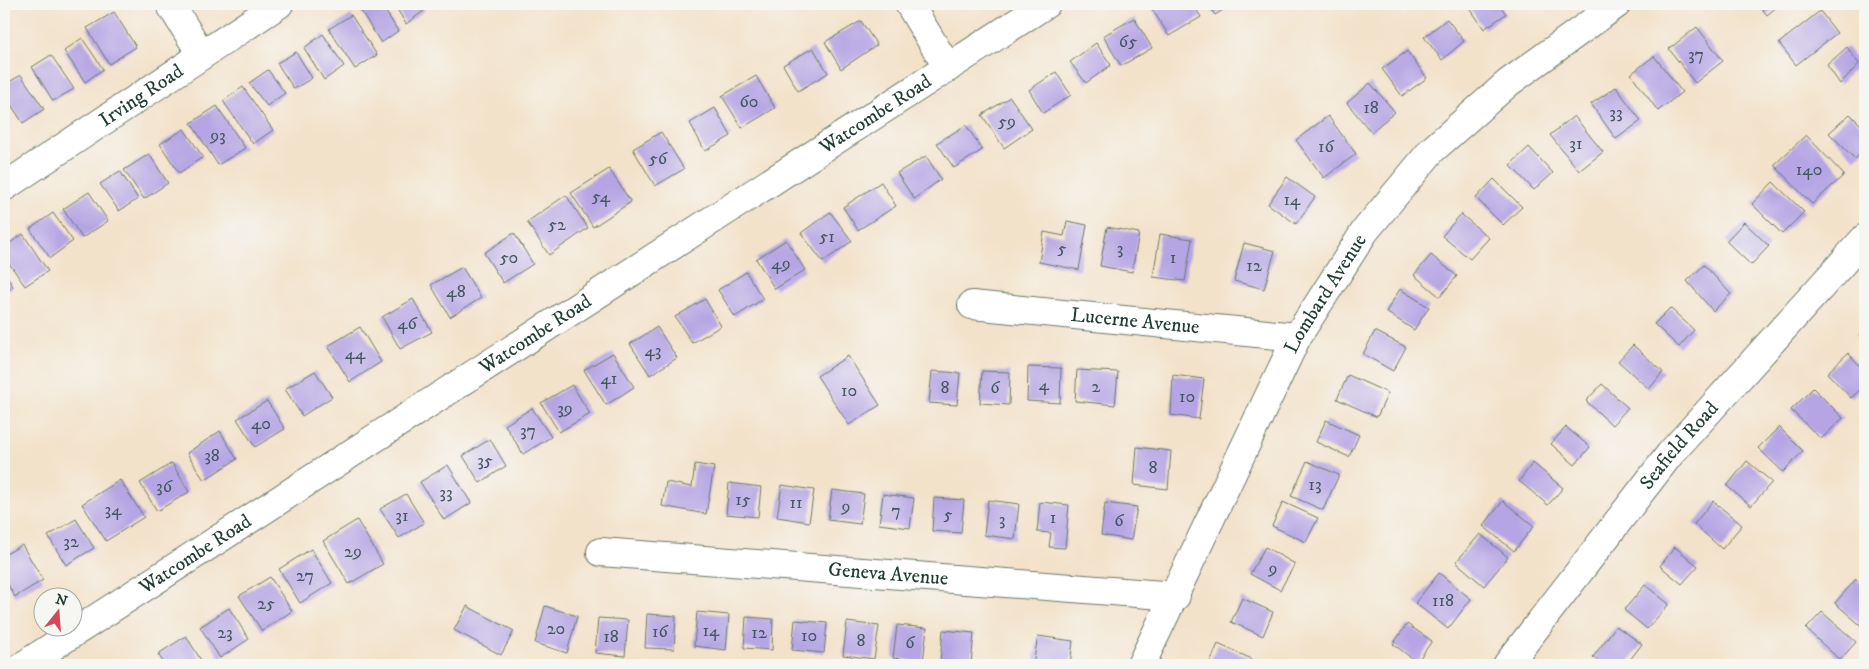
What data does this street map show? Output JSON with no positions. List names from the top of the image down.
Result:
{
  "streets": {
    "street": [
      "Irving Road",
      "Watcombe Road",
      "Lombard Avenue",
      "Lucerne Avenue",
      "Seafield Road",
      "Geneva Avenue"
    ]
  },
  "crossings": [
    ["Lombard Avenue", "Lucerne Avenue"],
    ["Lombard Avenue", "Geneva Avenue"]
  ],
  "house_numbers": [
    "65",
    "37",
    "60",
    "18",
    "33",
    "59",
    "93",
    "31",
    "16",
    "56",
    "140",
    "54",
    "14",
    "52",
    "51",
    "5",
    "3",
    "50",
    "1",
    "49",
    "12",
    "48",
    "46",
    "43",
    "44",
    "41",
    "4",
    "2",
    "8",
    "6",
    "10",
    "10",
    "39",
    "40",
    "37",
    "38",
    "35",
    "8",
    "13",
    "36",
    "33",
    "15",
    "11",
    "9",
    "34",
    "7",
    "5",
    "31",
    "1",
    "3",
    "6",
    "32",
    "29",
    "9",
    "27",
    "118",
    "25",
    "20",
    "14",
    "16",
    "23",
    "12",
    "10",
    "18",
    "8",
    "6"
  ],
  "north": "top"
}
